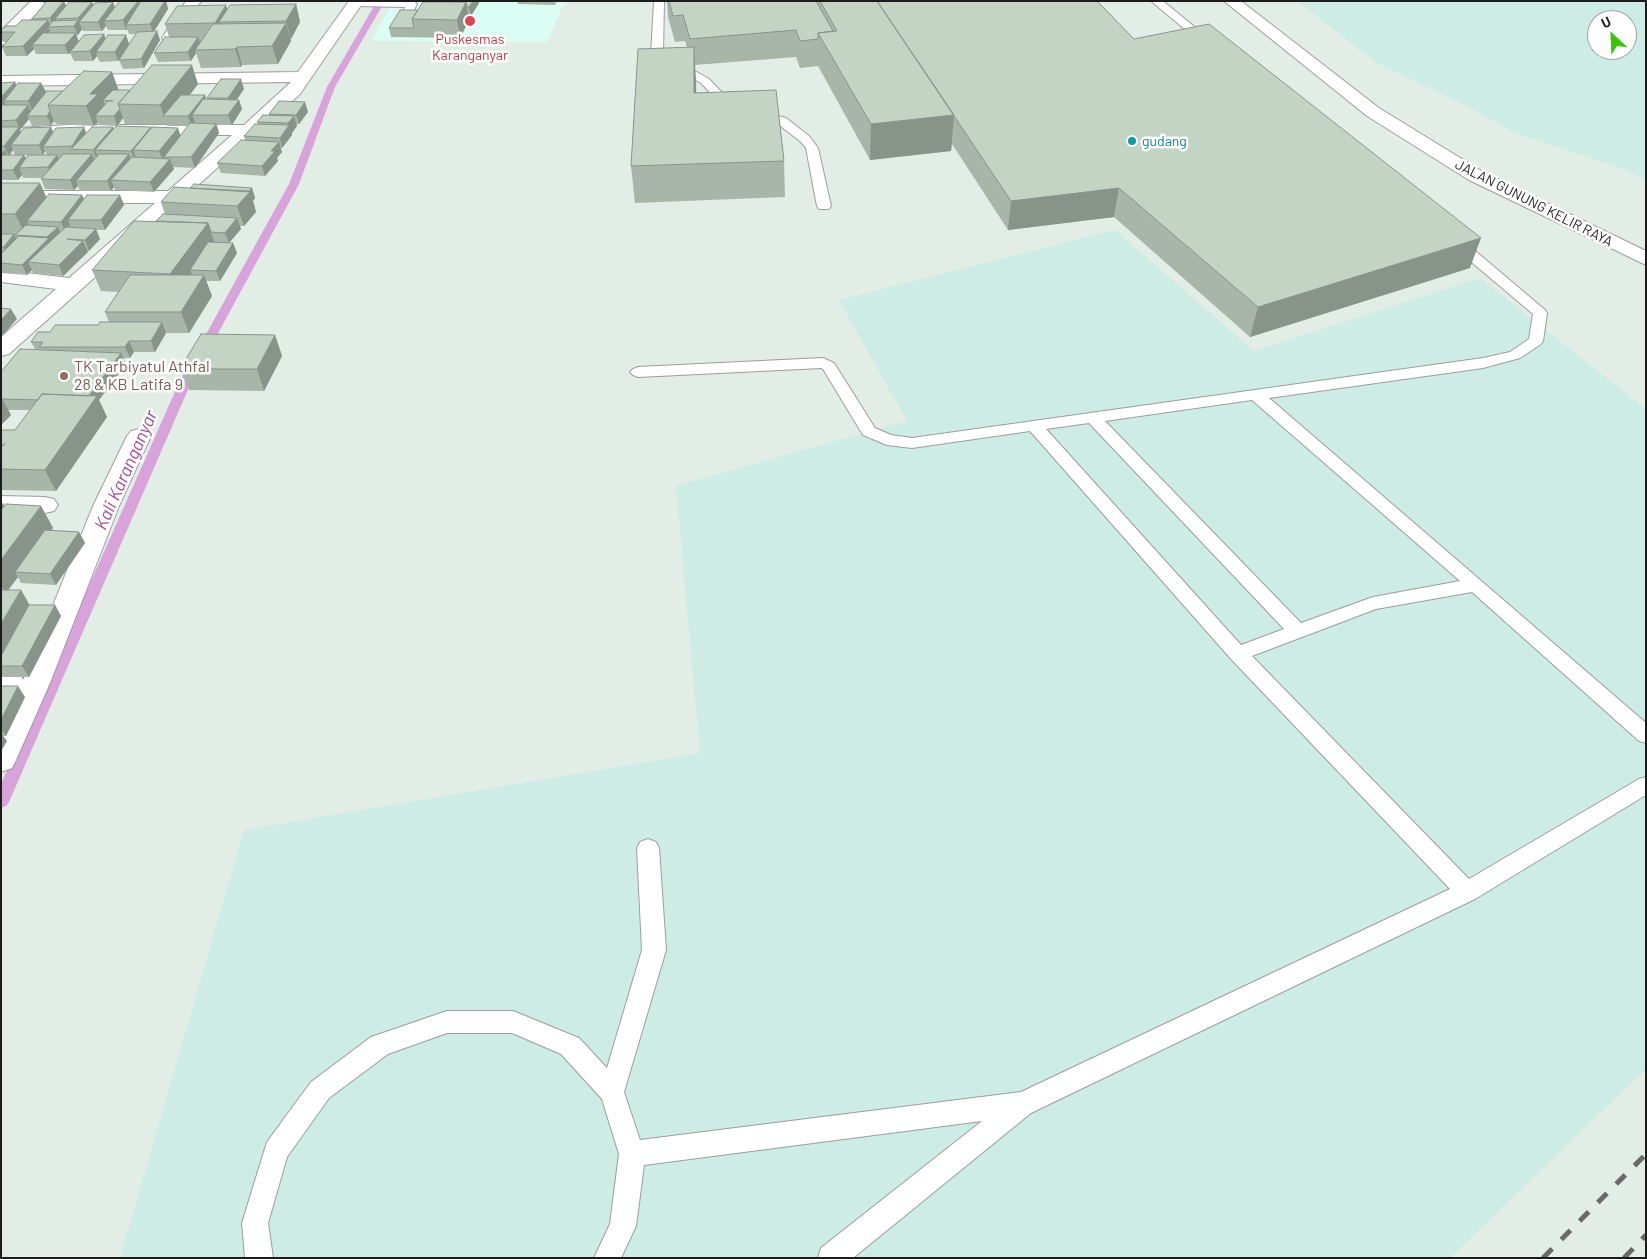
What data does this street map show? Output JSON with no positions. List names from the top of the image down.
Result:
{
  "streets": {
    "street": ["JALAN GUNUNG KELIR RAYA"]
  },
  "water": ["Kali Karanganyar"],
  "places": ["Puskesmas Karanganyar", "gudang", "TK Tarbiyatul Athfal 28 & KB Latifa 9"],
  "north": "top left"
}
